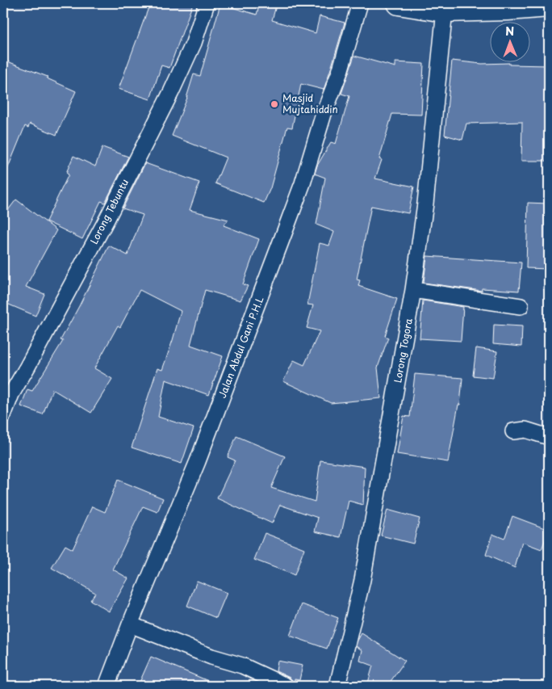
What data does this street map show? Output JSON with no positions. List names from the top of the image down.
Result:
{
  "streets": {
    "street": ["Lorong Tebuntu", "Jalan Abdul Gani P.H.L", "Lorong Togora"]
  },
  "places": ["Masjid Mujtahiddin"],
  "north": "top"
}
